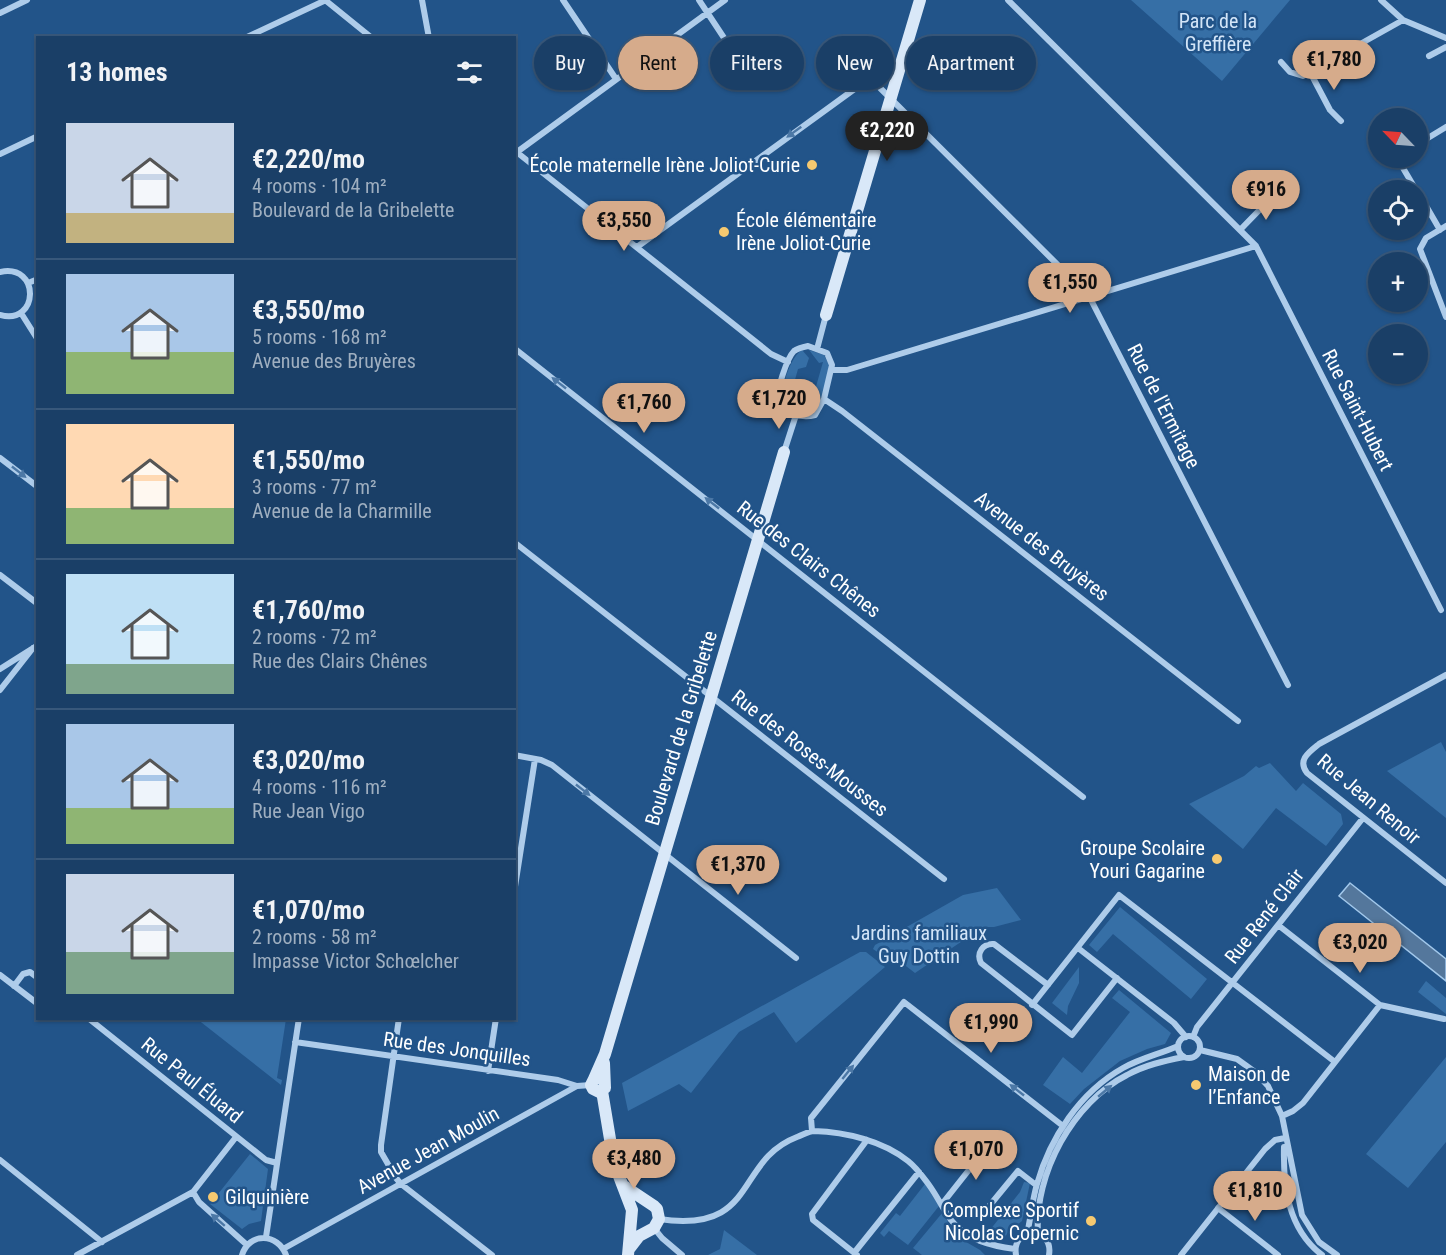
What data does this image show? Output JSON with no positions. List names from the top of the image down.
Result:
{
  "streets": {
    "main road": ["Boulevard de la Gribelette"],
    "street": [
      "Rue de l'Ermitage",
      "Rue Saint-Hubert",
      "Avenue des Bruyères",
      "Rue des Clairs Chênes",
      "Rue des Roses-Mousses",
      "Rue Jean Renoir",
      "Rue René Clair",
      "Rue des Jonquilles",
      "Rue Paul Éluard",
      "Avenue Jean Moulin"
    ]
  },
  "crossings": [
    ["Avenue des Bruyères", "Boulevard de la Gribelette"],
    ["Rue des Clairs Chênes", "Boulevard de la Gribelette"],
    ["Boulevard de la Gribelette", "Rue des Roses-Mousses"],
    ["Boulevard de la Gribelette", "Avenue Jean Moulin"],
    ["Rue Jean Renoir", "Rue René Clair"],
    ["Rue des Jonquilles", "Avenue Jean Moulin"]
  ],
  "one_way": ["Rue des Clairs Chênes"],
  "parks": ["Parc de la Greffière", "Jardins familiaux Guy Dottin"],
  "places": [
    "École maternelle Irène Joliot-Curie",
    "École élémentaire Irène Joliot-Curie",
    "Groupe Scolaire Youri Gagarine",
    "Maison de l’Enfance",
    "Gilquinière",
    "Complexe Sportif Nicolas Copernic"
  ],
  "north": "top left",
  "page": {
    "chip": [
      "Buy",
      "Rent",
      "Filters",
      "New",
      "Apartment"
    ],
    "heading": "13 homes",
    "price": [
      "€1,780",
      "€2,220",
      "€916",
      "€3,550",
      "€1,550",
      "€1,720",
      "€1,760",
      "€1,370",
      "€3,020",
      "€1,990",
      "€1,070",
      "€3,480",
      "€1,810"
    ],
    "map_buttons": ["+", "−"],
    "list": [
      {
        "name": "€2,220/mo",
        "note": "4 rooms · 104 m² · Boulevard de la Gribelette"
      },
      {
        "name": "€3,550/mo",
        "note": "5 rooms · 168 m² · Avenue des Bruyères"
      },
      {
        "name": "€1,550/mo",
        "note": "3 rooms · 77 m² · Avenue de la Charmille"
      },
      {
        "name": "€1,760/mo",
        "note": "2 rooms · 72 m² · Rue des Clairs Chênes"
      },
      {
        "name": "€3,020/mo",
        "note": "4 rooms · 116 m² · Rue Jean Vigo"
      },
      {
        "name": "€1,070/mo",
        "note": "2 rooms · 58 m² · Impasse Victor Schœlcher"
      }
    ]
  }
}
